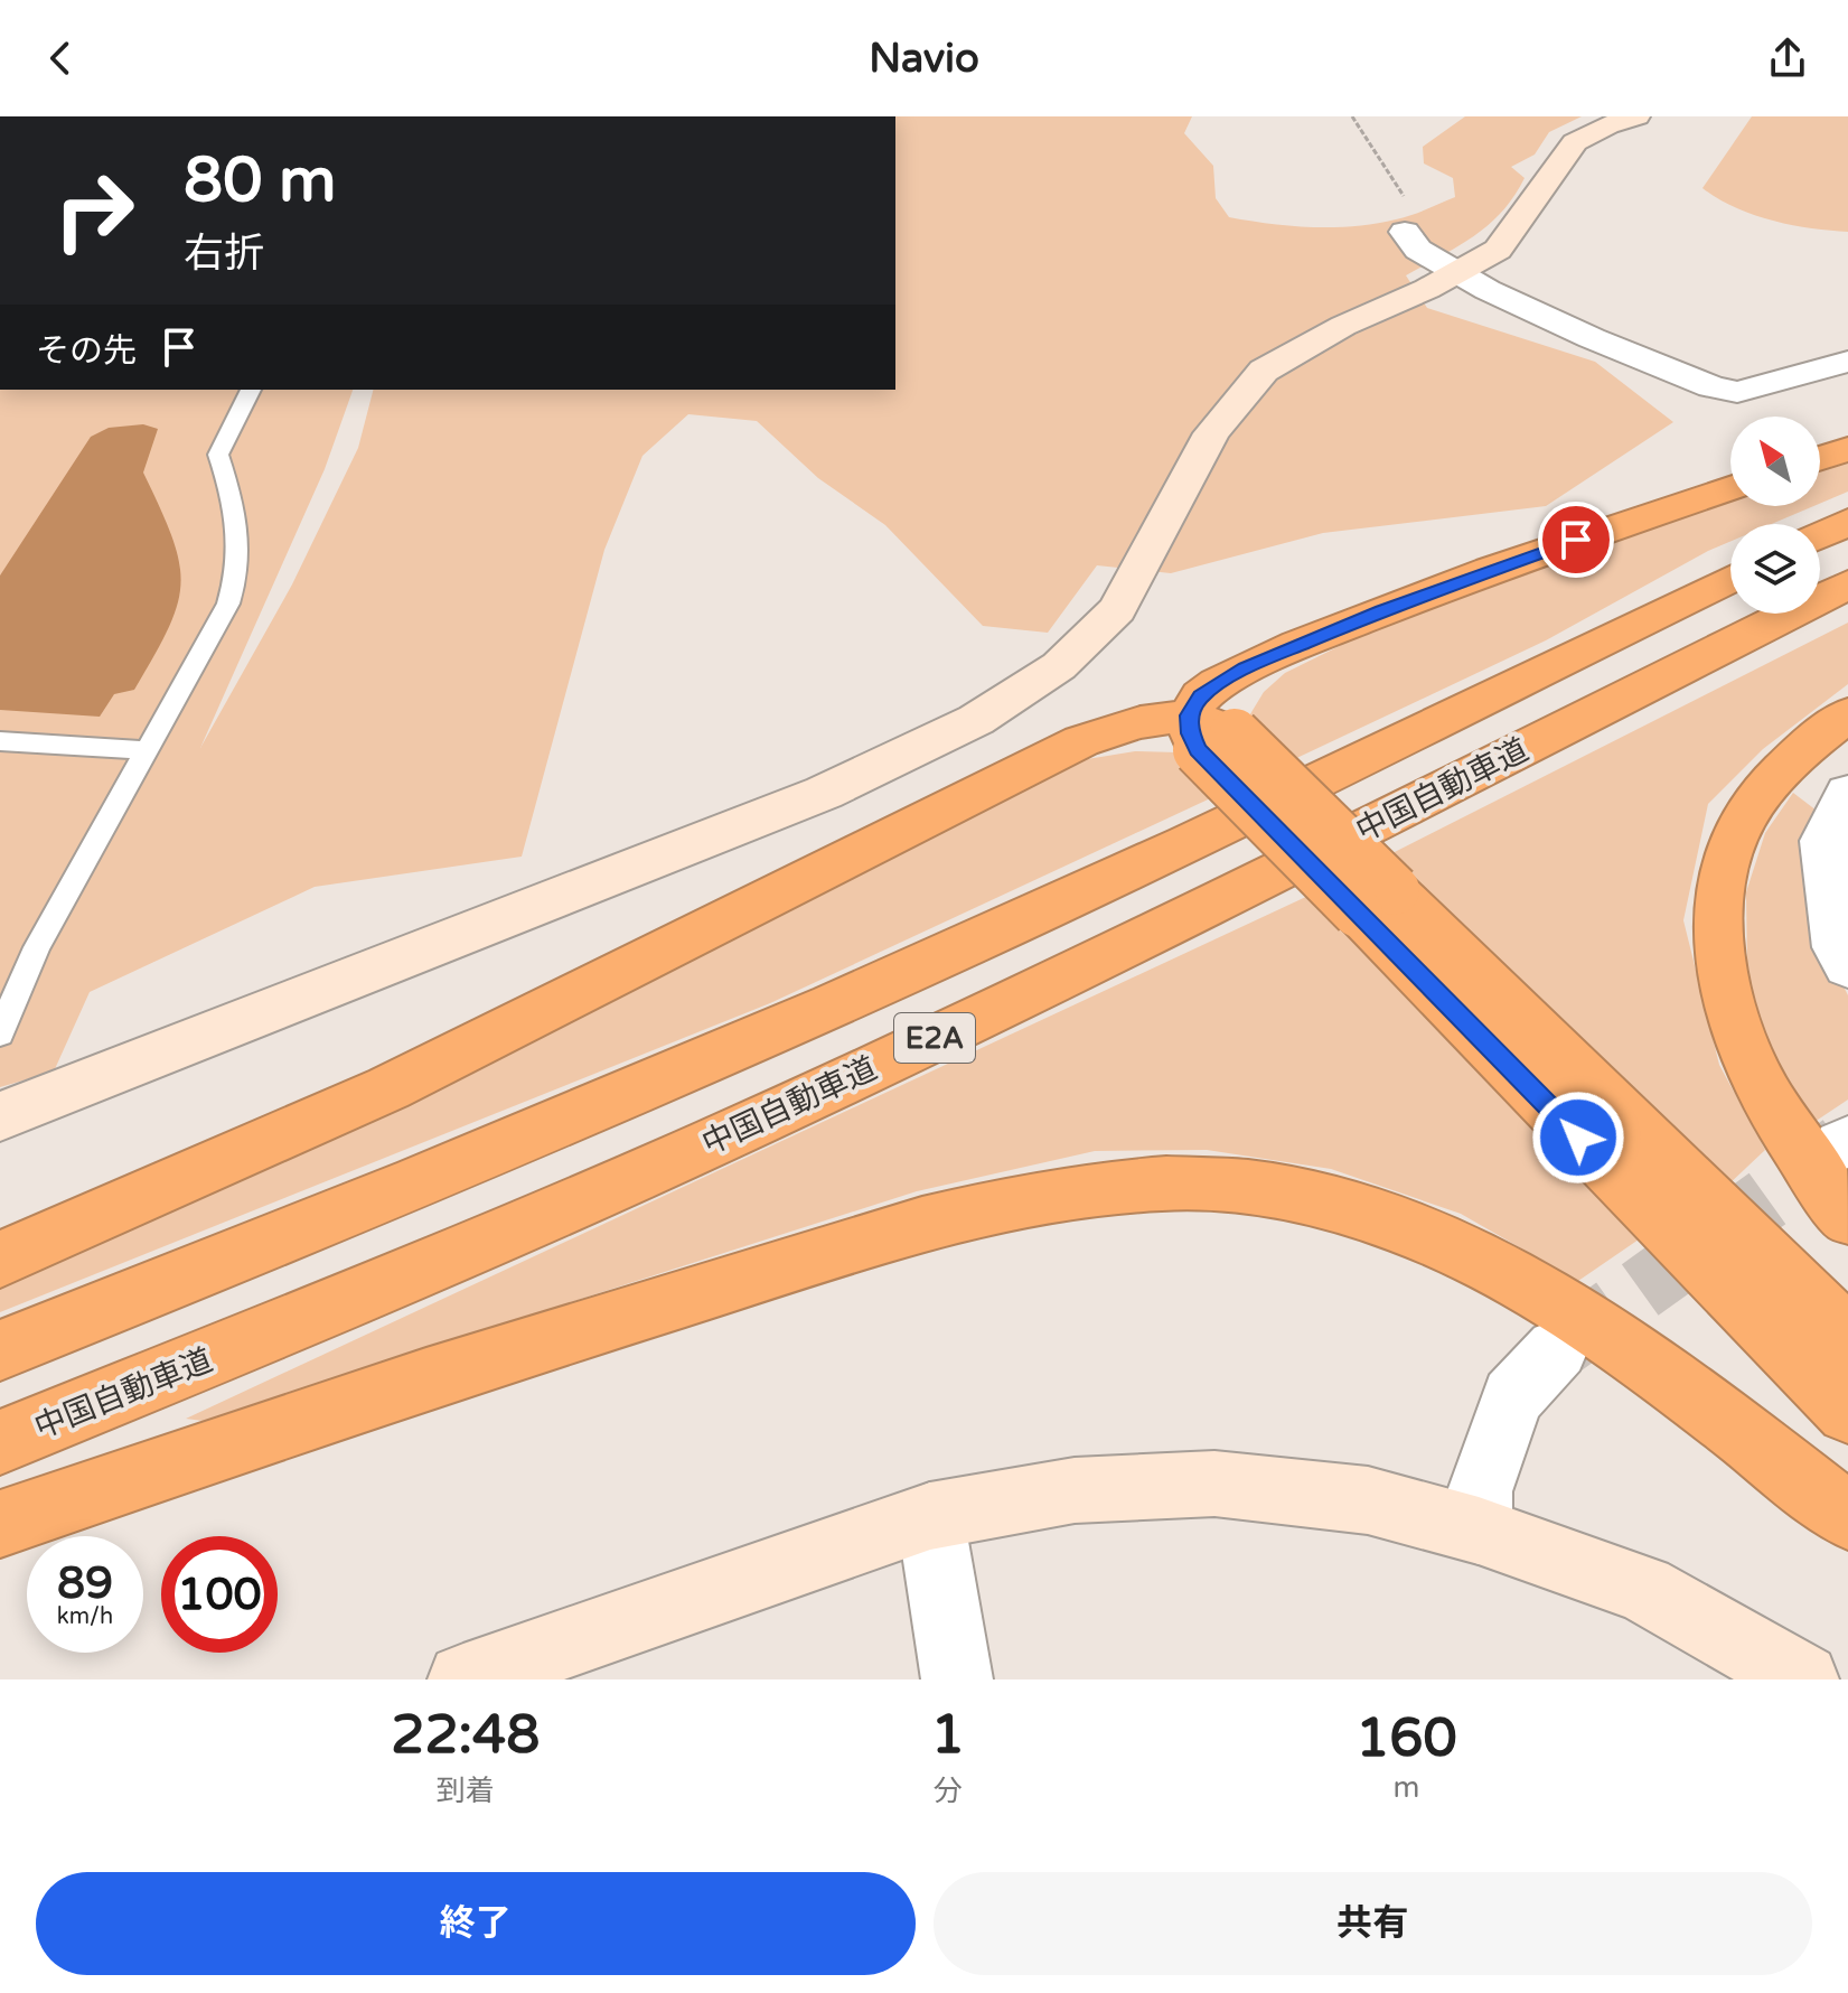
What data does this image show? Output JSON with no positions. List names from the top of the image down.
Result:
{
  "streets": {
    "highway": ["中国自動車道", "E2A"]
  },
  "north": "top left",
  "page": {
    "header": "Navio",
    "turn": ["80 m", "右折"],
    "then": "その先",
    "speed": "89 km/h",
    "limit": "100",
    "eta": [
      "22:48",
      "到着",
      "1",
      "分",
      "160",
      "m"
    ],
    "buttons": ["終了", "共有"]
  }
}
